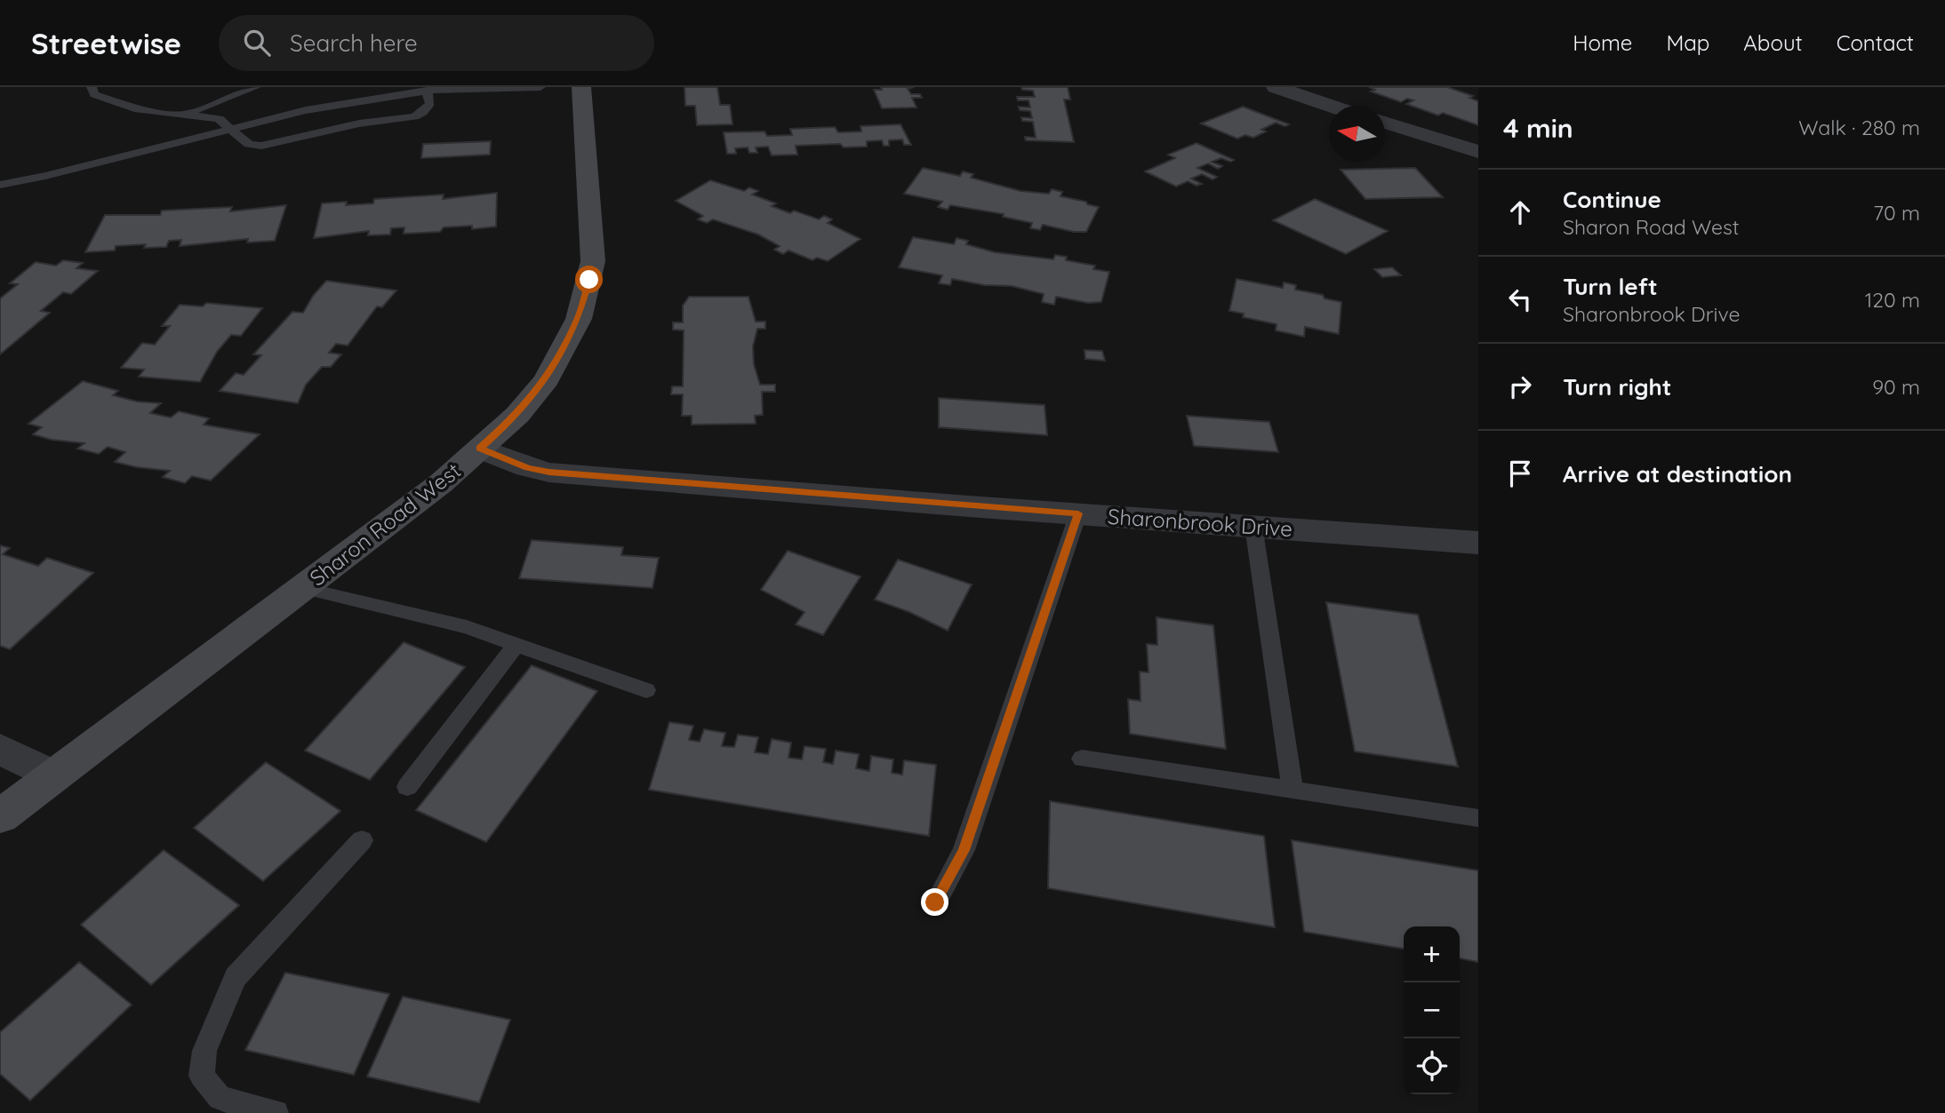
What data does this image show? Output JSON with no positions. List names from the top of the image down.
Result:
{
  "streets": {
    "main road": ["Sharon Road West"],
    "street": ["Sharonbrook Drive"]
  },
  "crossings": [
    ["Sharonbrook Drive", "Sharon Road West"]
  ],
  "north": "left",
  "page": {
    "header": "Streetwise",
    "search": "Search here",
    "nav": [
      "Home",
      "Map",
      "About",
      "Contact"
    ],
    "heading": ["4 min", "Walk · 280 m"],
    "list": [
      ["Continue", "Sharon Road West", "70 m"],
      ["Turn left", "Sharonbrook Drive", "120 m"],
      ["Turn right", "90 m"],
      "Arrive at destination"
    ],
    "map_buttons": ["+", "−"]
  }
}
